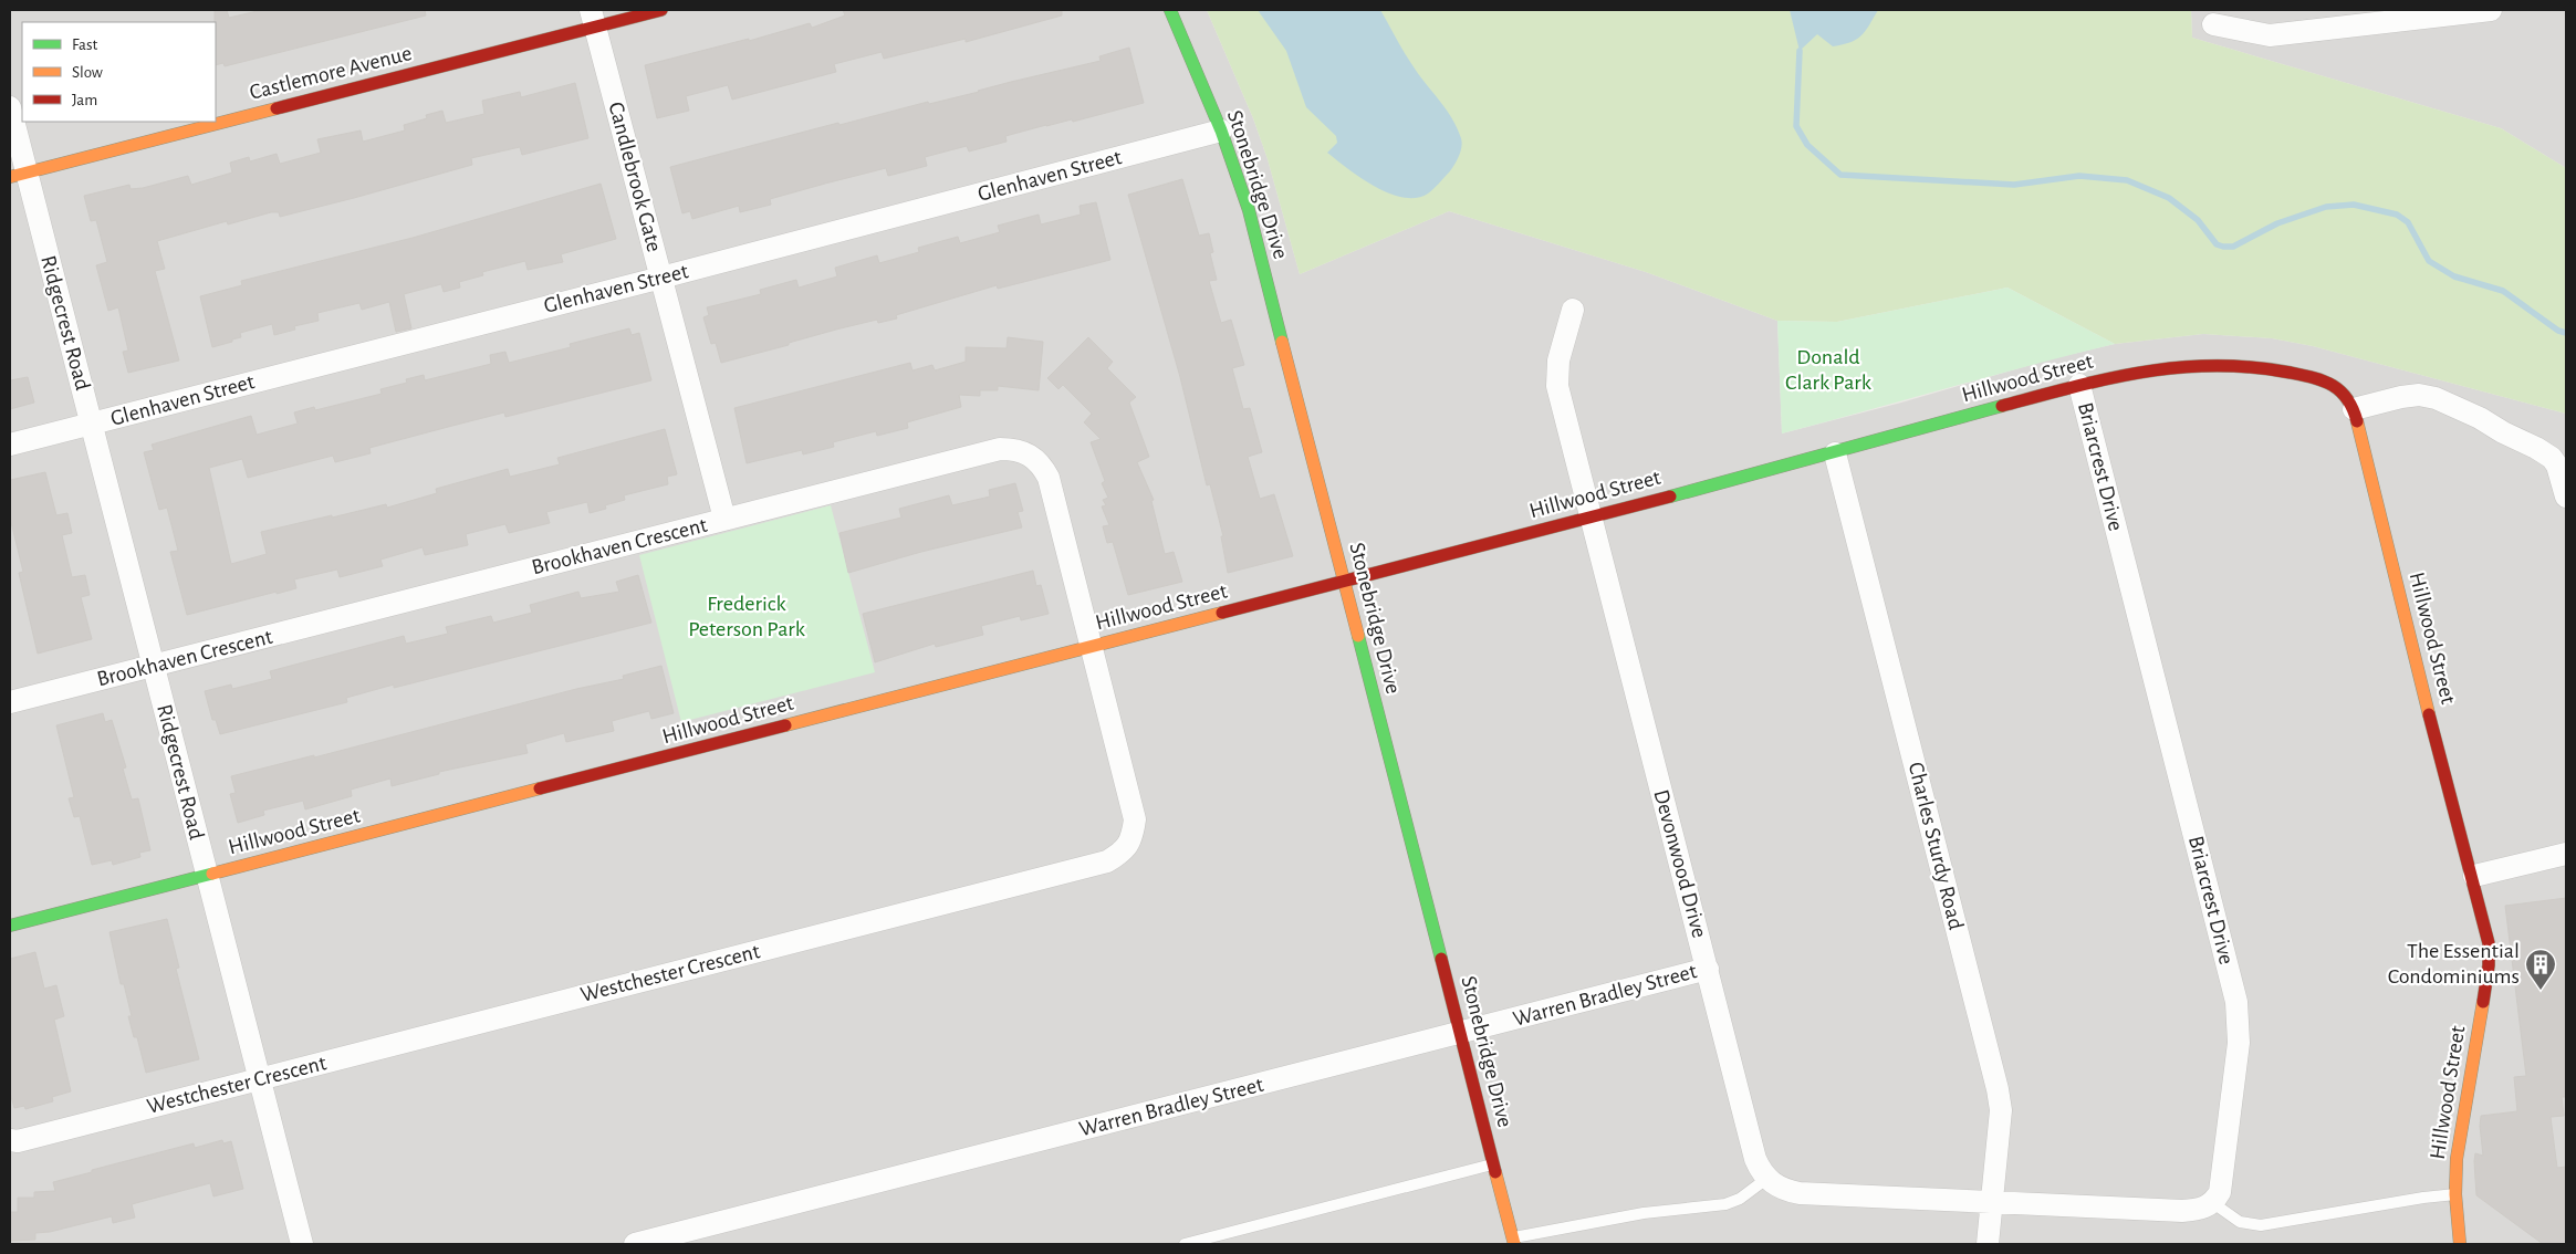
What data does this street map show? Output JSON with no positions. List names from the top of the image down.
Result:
{
  "streets": {
    "street": [
      "Castlemore Avenue",
      "Glenhaven Street",
      "Candlebrook Gate",
      "Stonebridge Drive",
      "Ridgecrest Road",
      "Hillwood Street",
      "Briarcrest Drive",
      "Brookhaven Crescent",
      "Charles Sturdy Road",
      "Devonwood Drive",
      "Westchester Crescent",
      "Warren Bradley Street"
    ]
  },
  "crossings": [
    ["Castlemore Avenue", "Candlebrook Gate"],
    ["Castlemore Avenue", "Ridgecrest Road"],
    ["Glenhaven Street", "Candlebrook Gate"],
    ["Glenhaven Street", "Stonebridge Drive"],
    ["Glenhaven Street", "Ridgecrest Road"],
    ["Candlebrook Gate", "Brookhaven Crescent"],
    ["Stonebridge Drive", "Hillwood Street"],
    ["Stonebridge Drive", "Warren Bradley Street"],
    ["Ridgecrest Road", "Hillwood Street"],
    ["Ridgecrest Road", "Brookhaven Crescent"],
    ["Ridgecrest Road", "Westchester Crescent"],
    ["Hillwood Street", "Briarcrest Drive"],
    ["Hillwood Street", "Brookhaven Crescent"],
    ["Hillwood Street", "Charles Sturdy Road"],
    ["Hillwood Street", "Devonwood Drive"],
    ["Hillwood Street", "Westchester Crescent"],
    ["Brookhaven Crescent", "Westchester Crescent"],
    ["Devonwood Drive", "Warren Bradley Street"]
  ],
  "parks": ["Donald Clark Park", "Frederick Peterson Park"],
  "places": {
    "building": ["The Essential Condominiums"]
  },
  "legend": ["Fast", "Slow", "Jam"]
}
